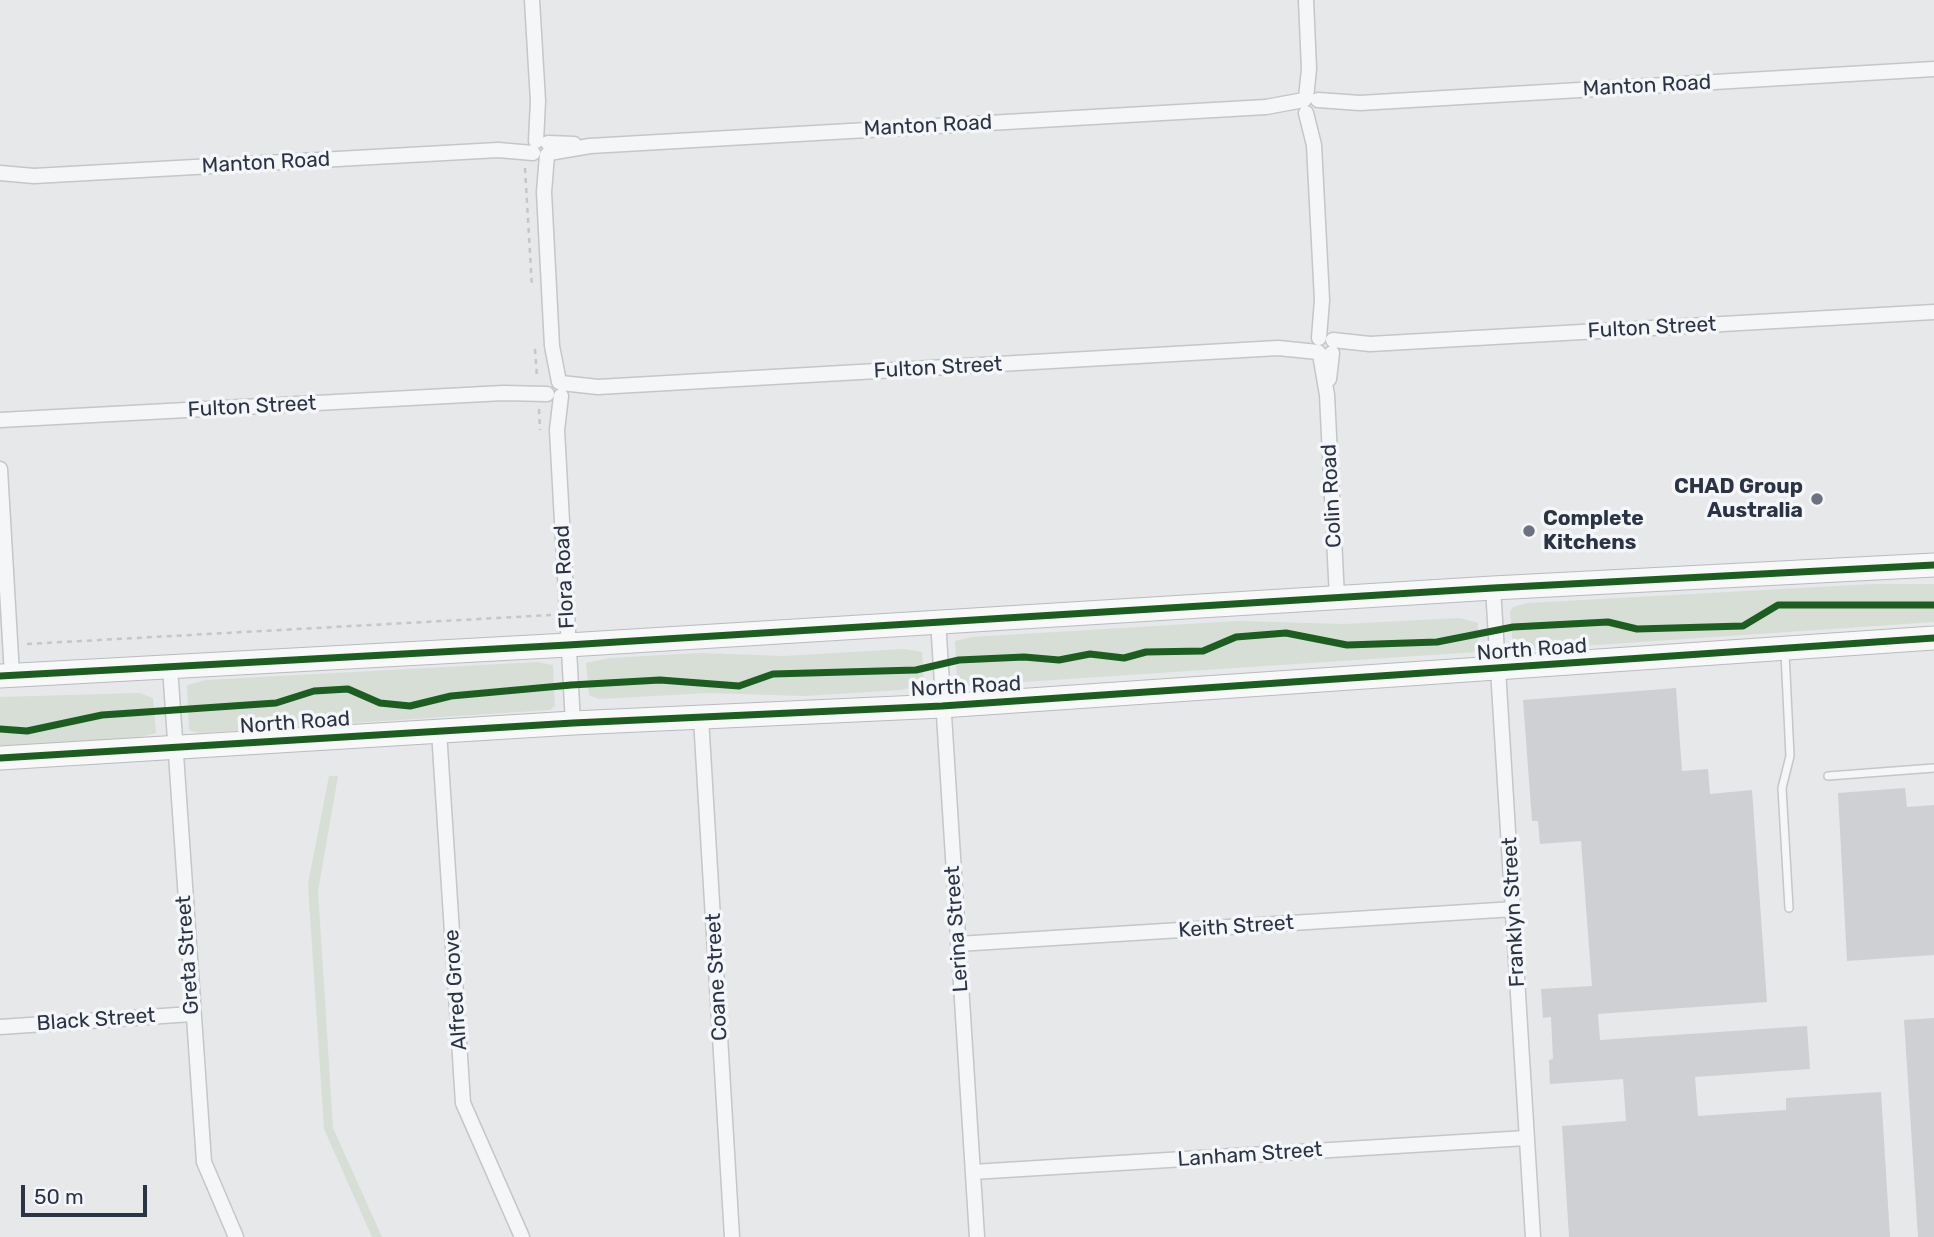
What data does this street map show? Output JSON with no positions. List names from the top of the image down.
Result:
{
  "streets": {
    "highway": ["North Road"],
    "street": [
      "Manton Road",
      "Fulton Street",
      "Colin Road",
      "Flora Road",
      "Franklyn Street",
      "Keith Street",
      "Lerina Street",
      "Greta Street",
      "Coane Street",
      "Alfred Grove",
      "Black Street",
      "Lanham Street"
    ]
  },
  "crossings": [
    ["Manton Road", "Colin Road"],
    ["Manton Road", "Flora Road"],
    ["Fulton Street", "Colin Road"],
    ["Fulton Street", "Flora Road"],
    ["Flora Road", "North Road"],
    ["North Road", "Franklyn Street"],
    ["North Road", "Lerina Street"],
    ["North Road", "Greta Street"],
    ["North Road", "Coane Street"],
    ["North Road", "Alfred Grove"],
    ["Franklyn Street", "Keith Street"],
    ["Franklyn Street", "Lanham Street"],
    ["Keith Street", "Lerina Street"],
    ["Lerina Street", "Lanham Street"],
    ["Greta Street", "Black Street"]
  ],
  "places": ["CHAD Group Australia", "Complete Kitchens"],
  "scale_bar": "50 m"
}
